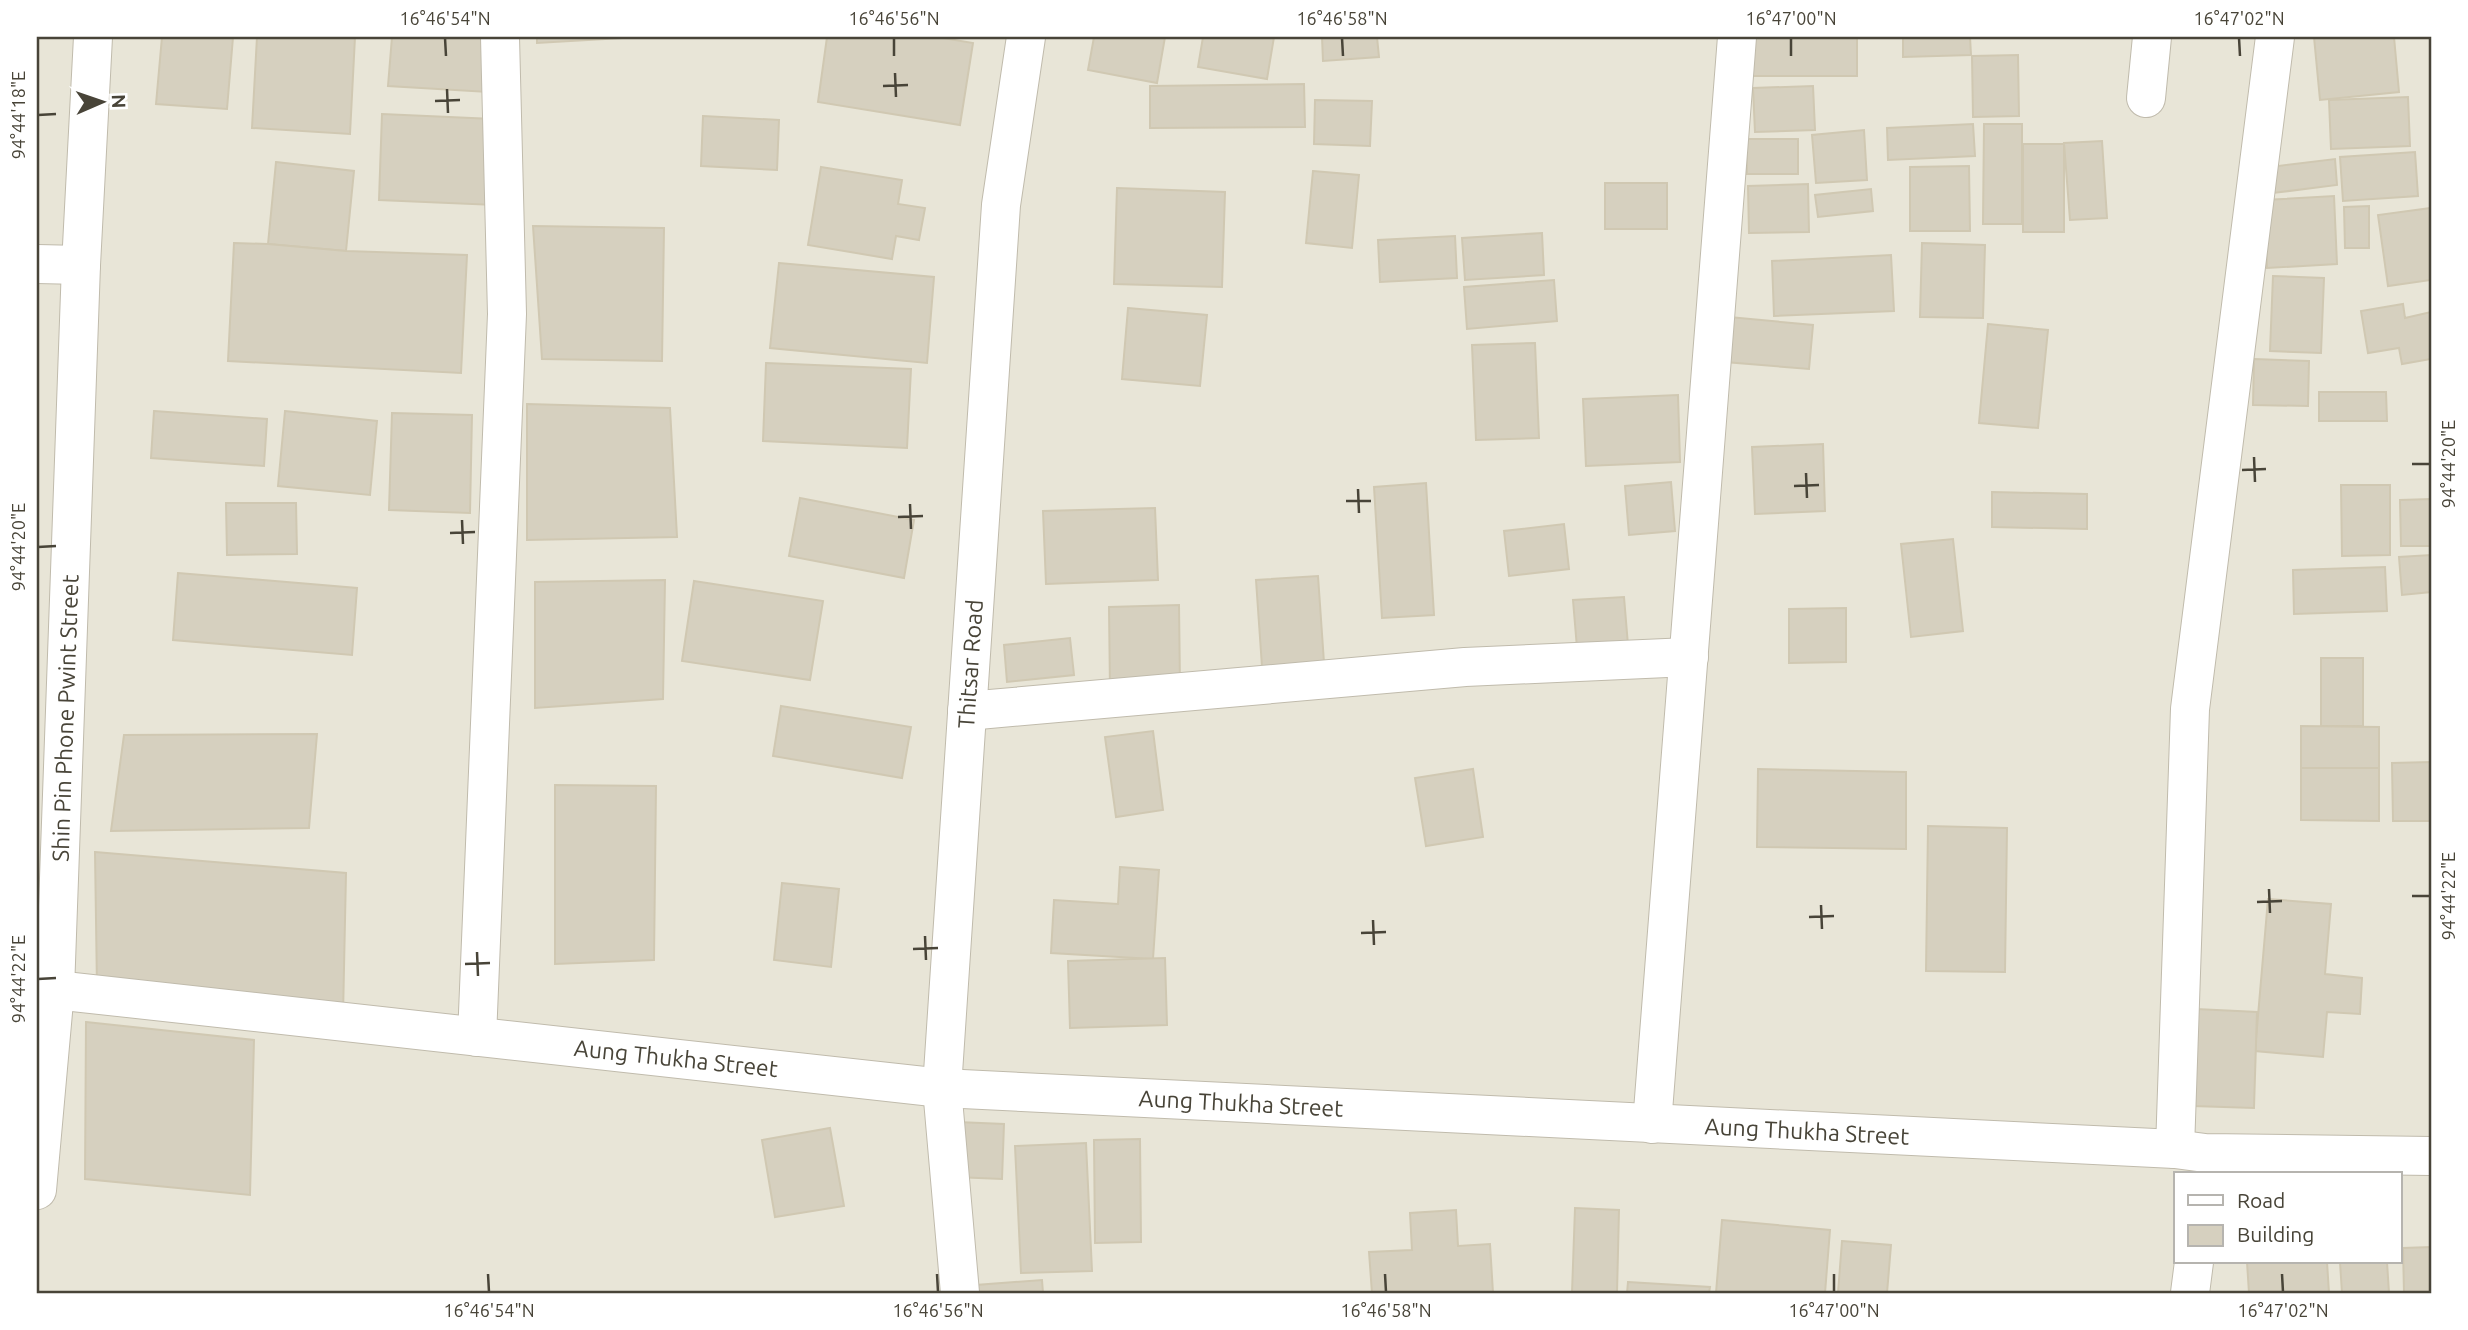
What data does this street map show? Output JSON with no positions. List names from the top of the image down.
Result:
{
  "streets": {
    "street": ["Thitsar Road", "Shin Pin Phone Pwint Street", "Aung Thukha Street"]
  },
  "crossings": [
    ["Thitsar Road", "Aung Thukha Street"],
    ["Shin Pin Phone Pwint Street", "Aung Thukha Street"]
  ],
  "legend": ["Road", "Building"],
  "north": "right",
  "coordinates": [
    "16°46'54\"N",
    "16°46'56\"N",
    "16°46'58\"N",
    "16°47'00\"N",
    "16°47'02\"N",
    "94°44'18\"E",
    "94°44'20\"E",
    "94°44'22\"E"
  ]
}
